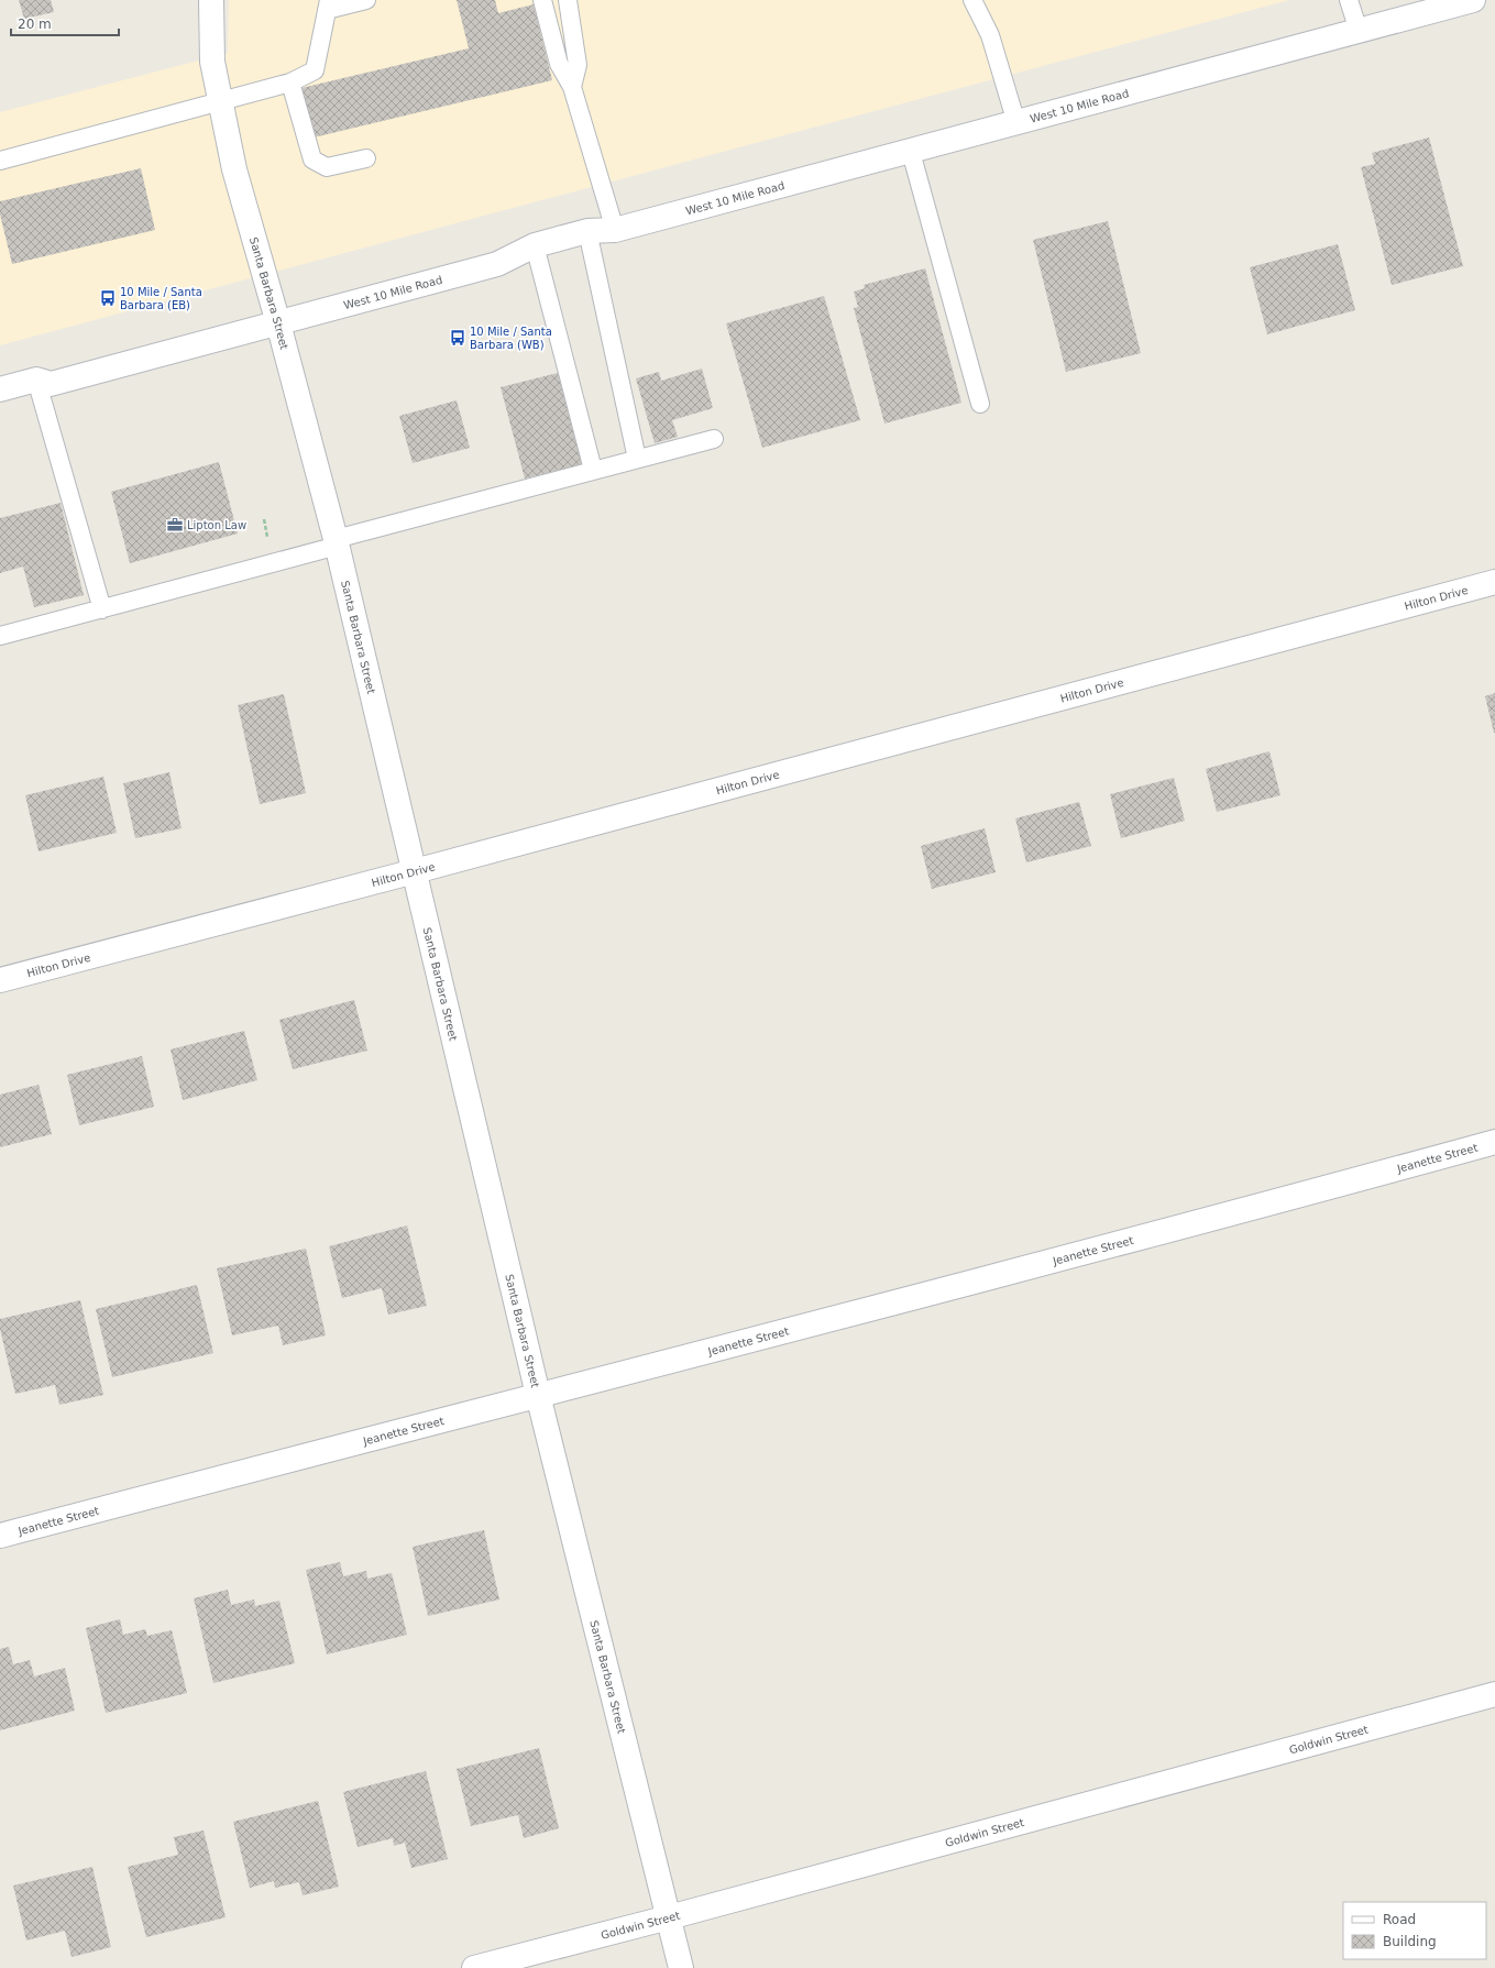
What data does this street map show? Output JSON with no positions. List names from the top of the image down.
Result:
{
  "streets": {
    "street": [
      "West 10 Mile Road",
      "Santa Barbara Street",
      "Hilton Drive",
      "Jeanette Street",
      "Goldwin Street"
    ]
  },
  "crossings": [
    ["West 10 Mile Road", "Santa Barbara Street"],
    ["Santa Barbara Street", "Hilton Drive"],
    ["Santa Barbara Street", "Jeanette Street"],
    ["Santa Barbara Street", "Goldwin Street"]
  ],
  "places": {
    "bus stop": ["10 Mile / Santa Barbara (EB)", "10 Mile / Santa Barbara (WB)"],
    "office": ["Lipton Law"]
  },
  "legend": ["Road", "Building"],
  "scale_bar": "20 m"
}
